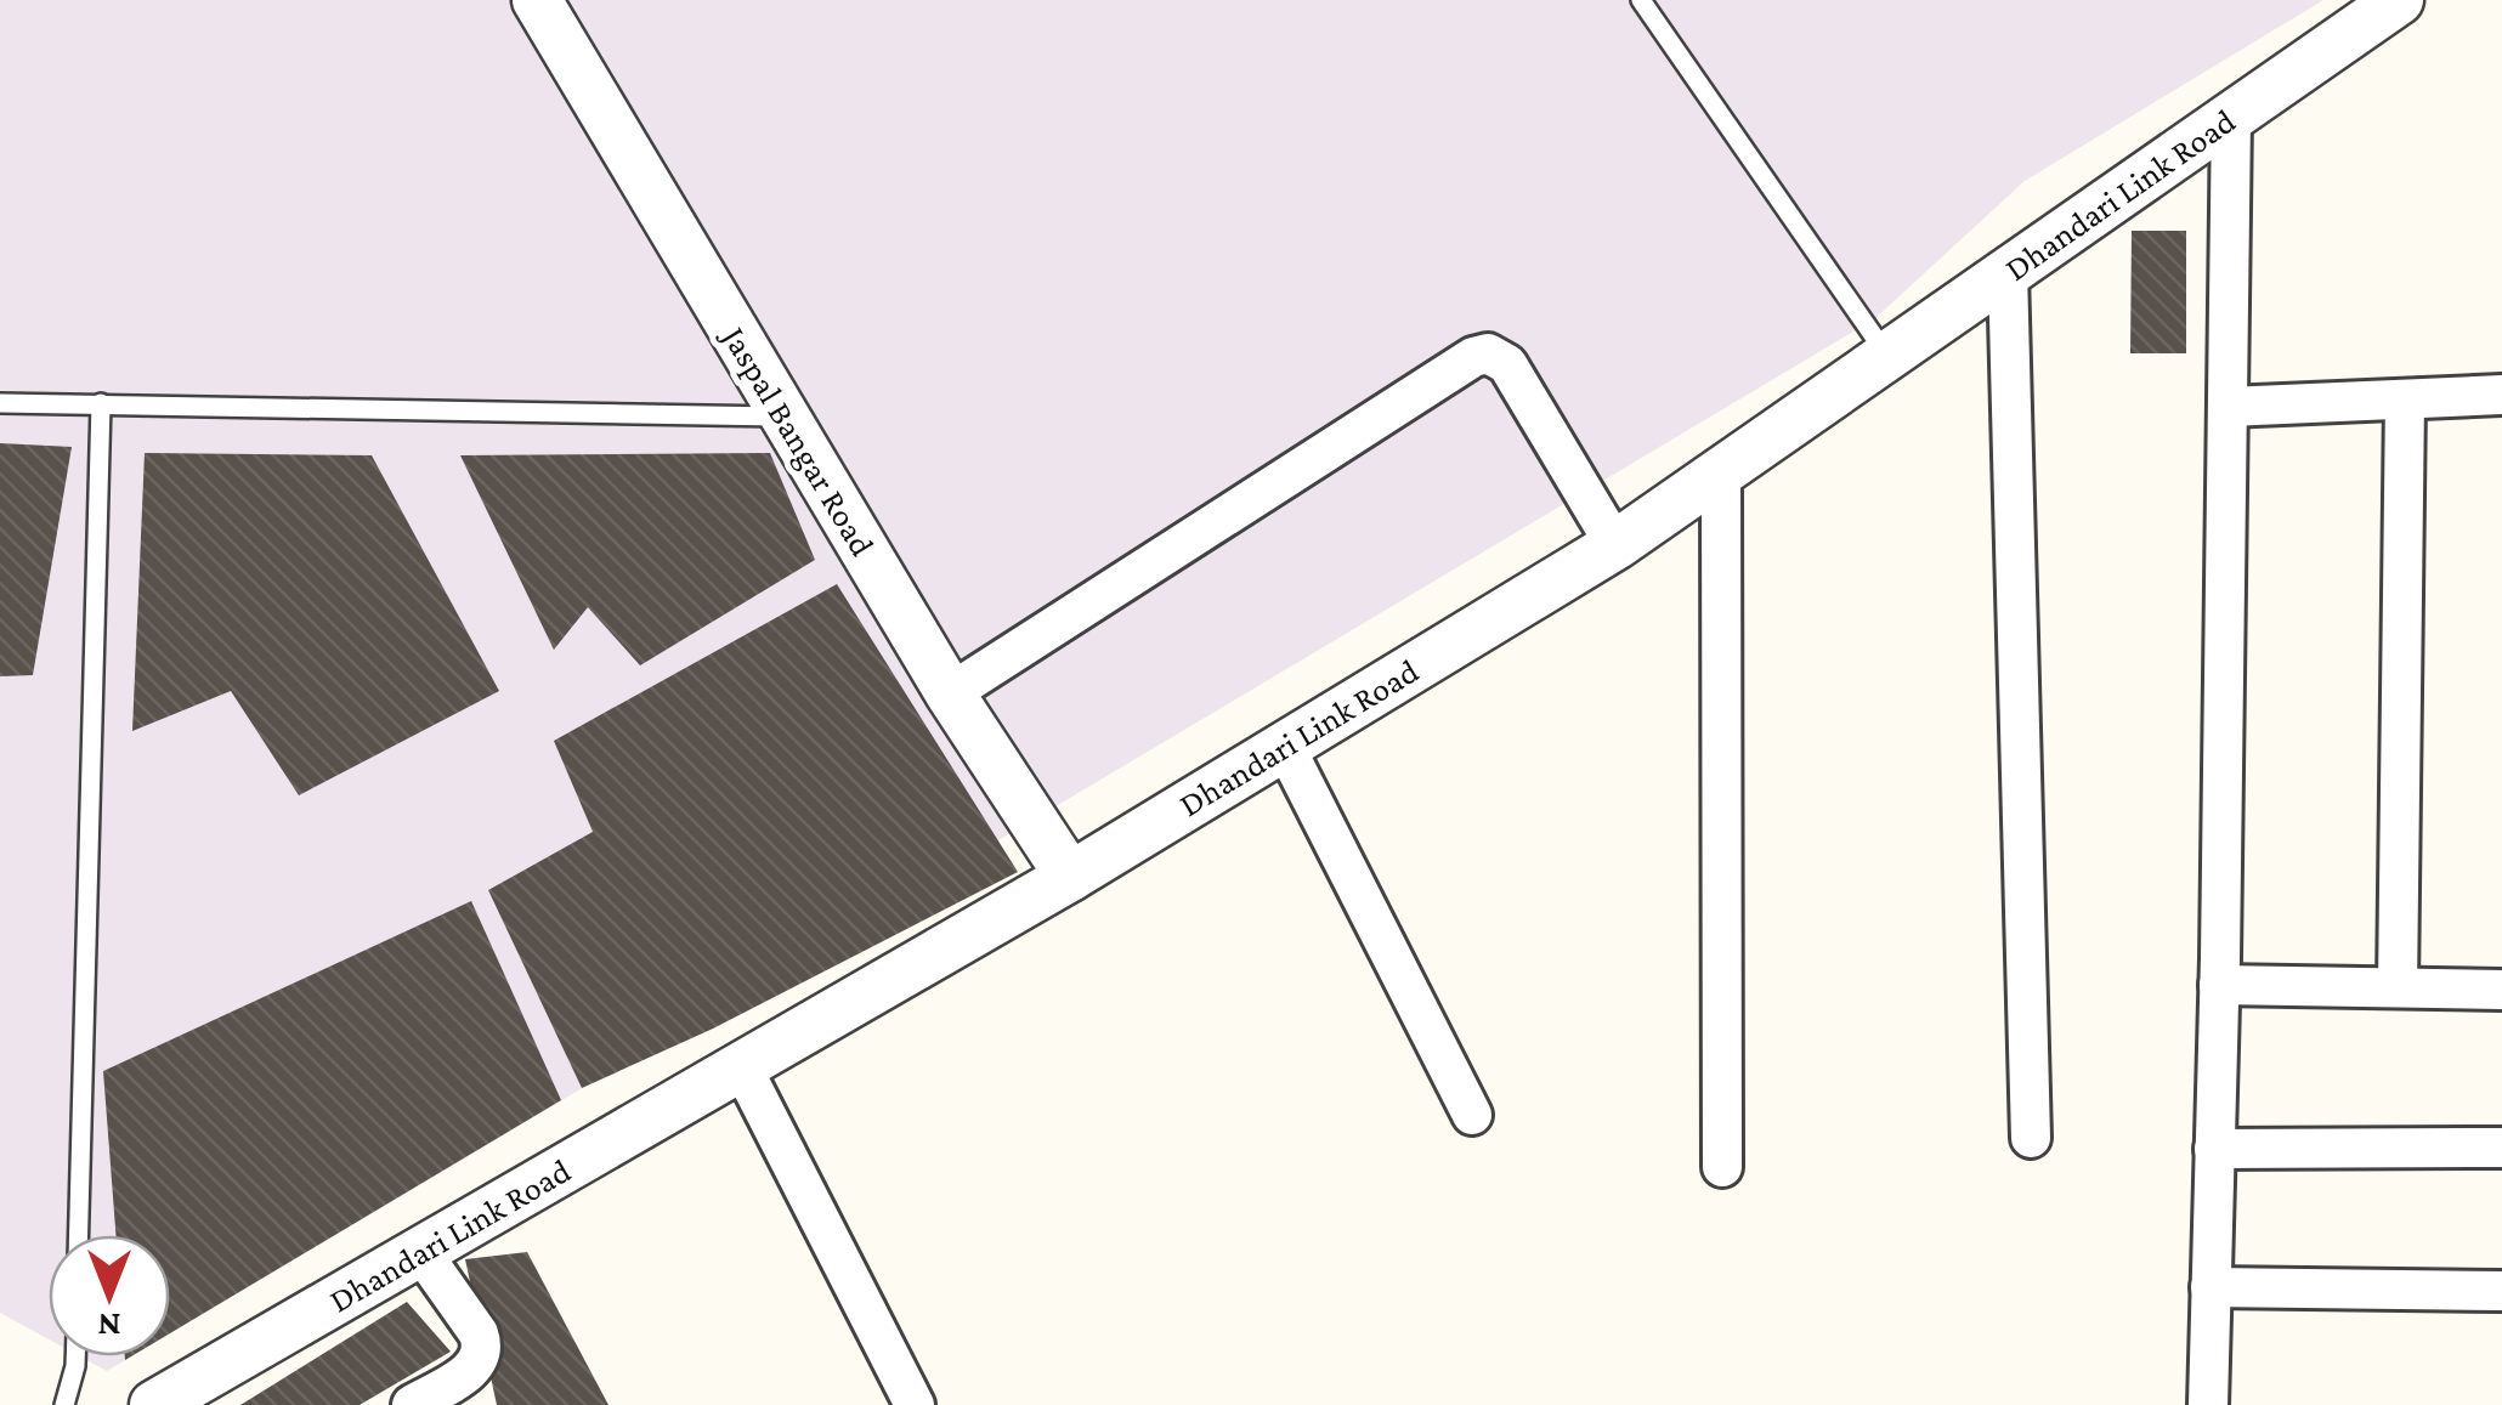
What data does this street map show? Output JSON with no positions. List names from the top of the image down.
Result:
{
  "streets": {
    "street": ["Dhandari Link Road", "Jaspal Bangar Road"]
  },
  "crossings": [
    ["Dhandari Link Road", "Jaspal Bangar Road"]
  ],
  "north": "bottom"
}
